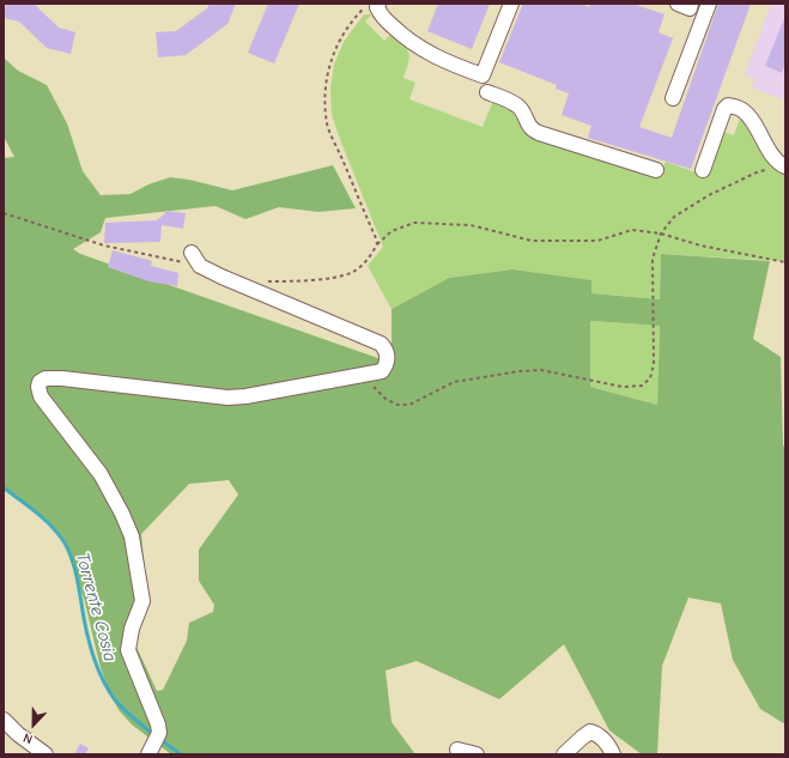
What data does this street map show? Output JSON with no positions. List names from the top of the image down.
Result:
{
  "water": ["Torrente Cosia"],
  "north": "bottom"
}
